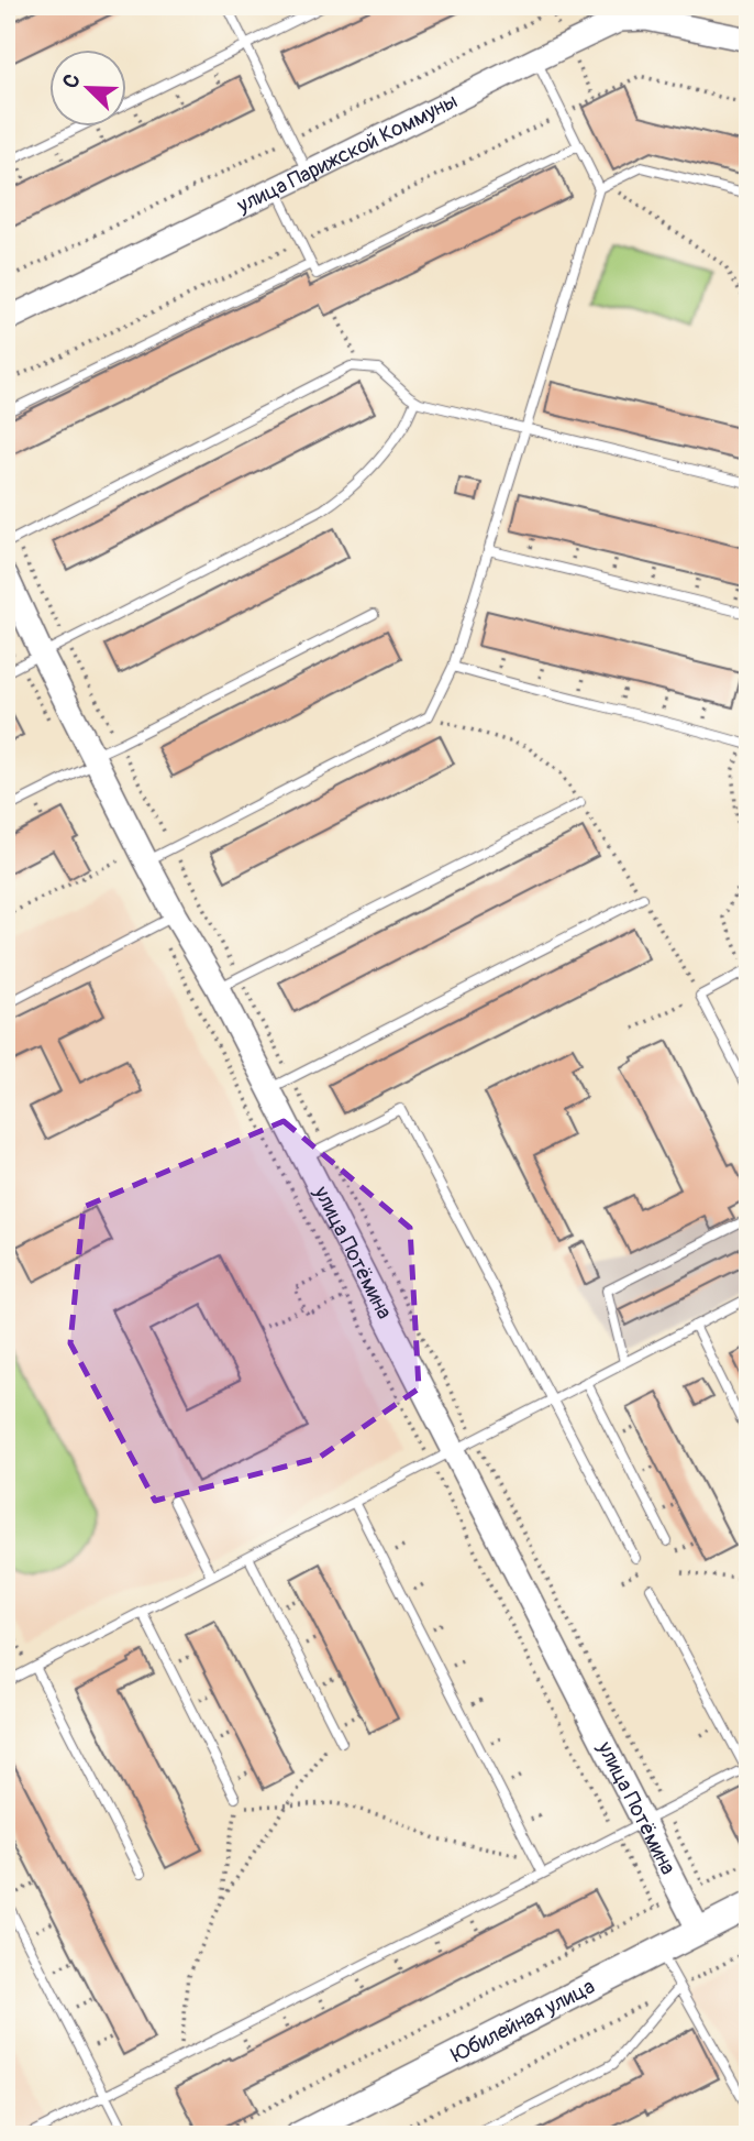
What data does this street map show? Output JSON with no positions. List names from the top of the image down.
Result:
{
  "streets": {
    "main road": ["Юбилейная улица"],
    "street": ["улица Парижской Коммуны", "улица Потёмина"]
  },
  "crossings": [
    ["улица Потёмина", "Юбилейная улица"]
  ],
  "north": "top left"
}
